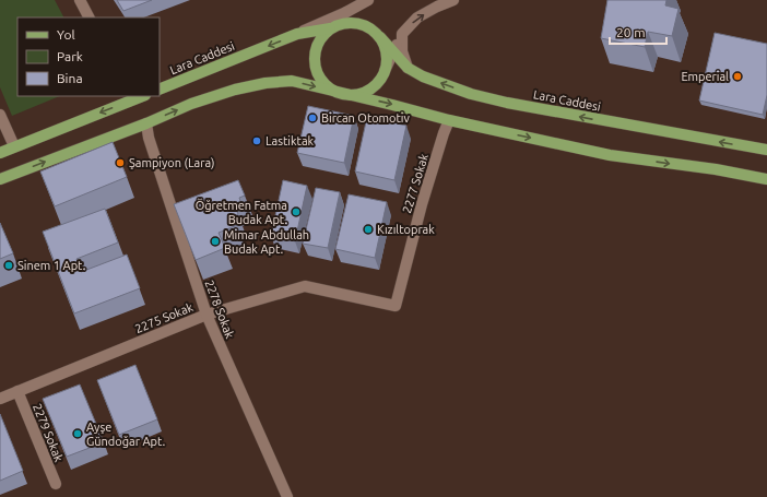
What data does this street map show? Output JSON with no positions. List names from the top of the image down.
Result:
{
  "streets": {
    "main road": ["Lara Caddesi"],
    "street": [
      "2277 Sokak",
      "2278 Sokak",
      "2275 Sokak",
      "2279 Sokak"
    ]
  },
  "crossings": [
    ["2277 Sokak", "2275 Sokak"],
    ["2278 Sokak", "2275 Sokak"],
    ["2275 Sokak", "2279 Sokak"]
  ],
  "places": [
    "Emperial",
    "Bircan Otomotiv",
    "Lastiktak",
    "Şampiyon (Lara)",
    "Öğretmen Fatma Budak Apt.",
    "Kızıltoprak",
    "Mimar Abdullah Budak Apt.",
    "Sinem 1 Apt.",
    "Ayşe Gündoğar Apt."
  ],
  "legend": ["Yol", "Park", "Bina"],
  "scale_bar": "20 m"
}
